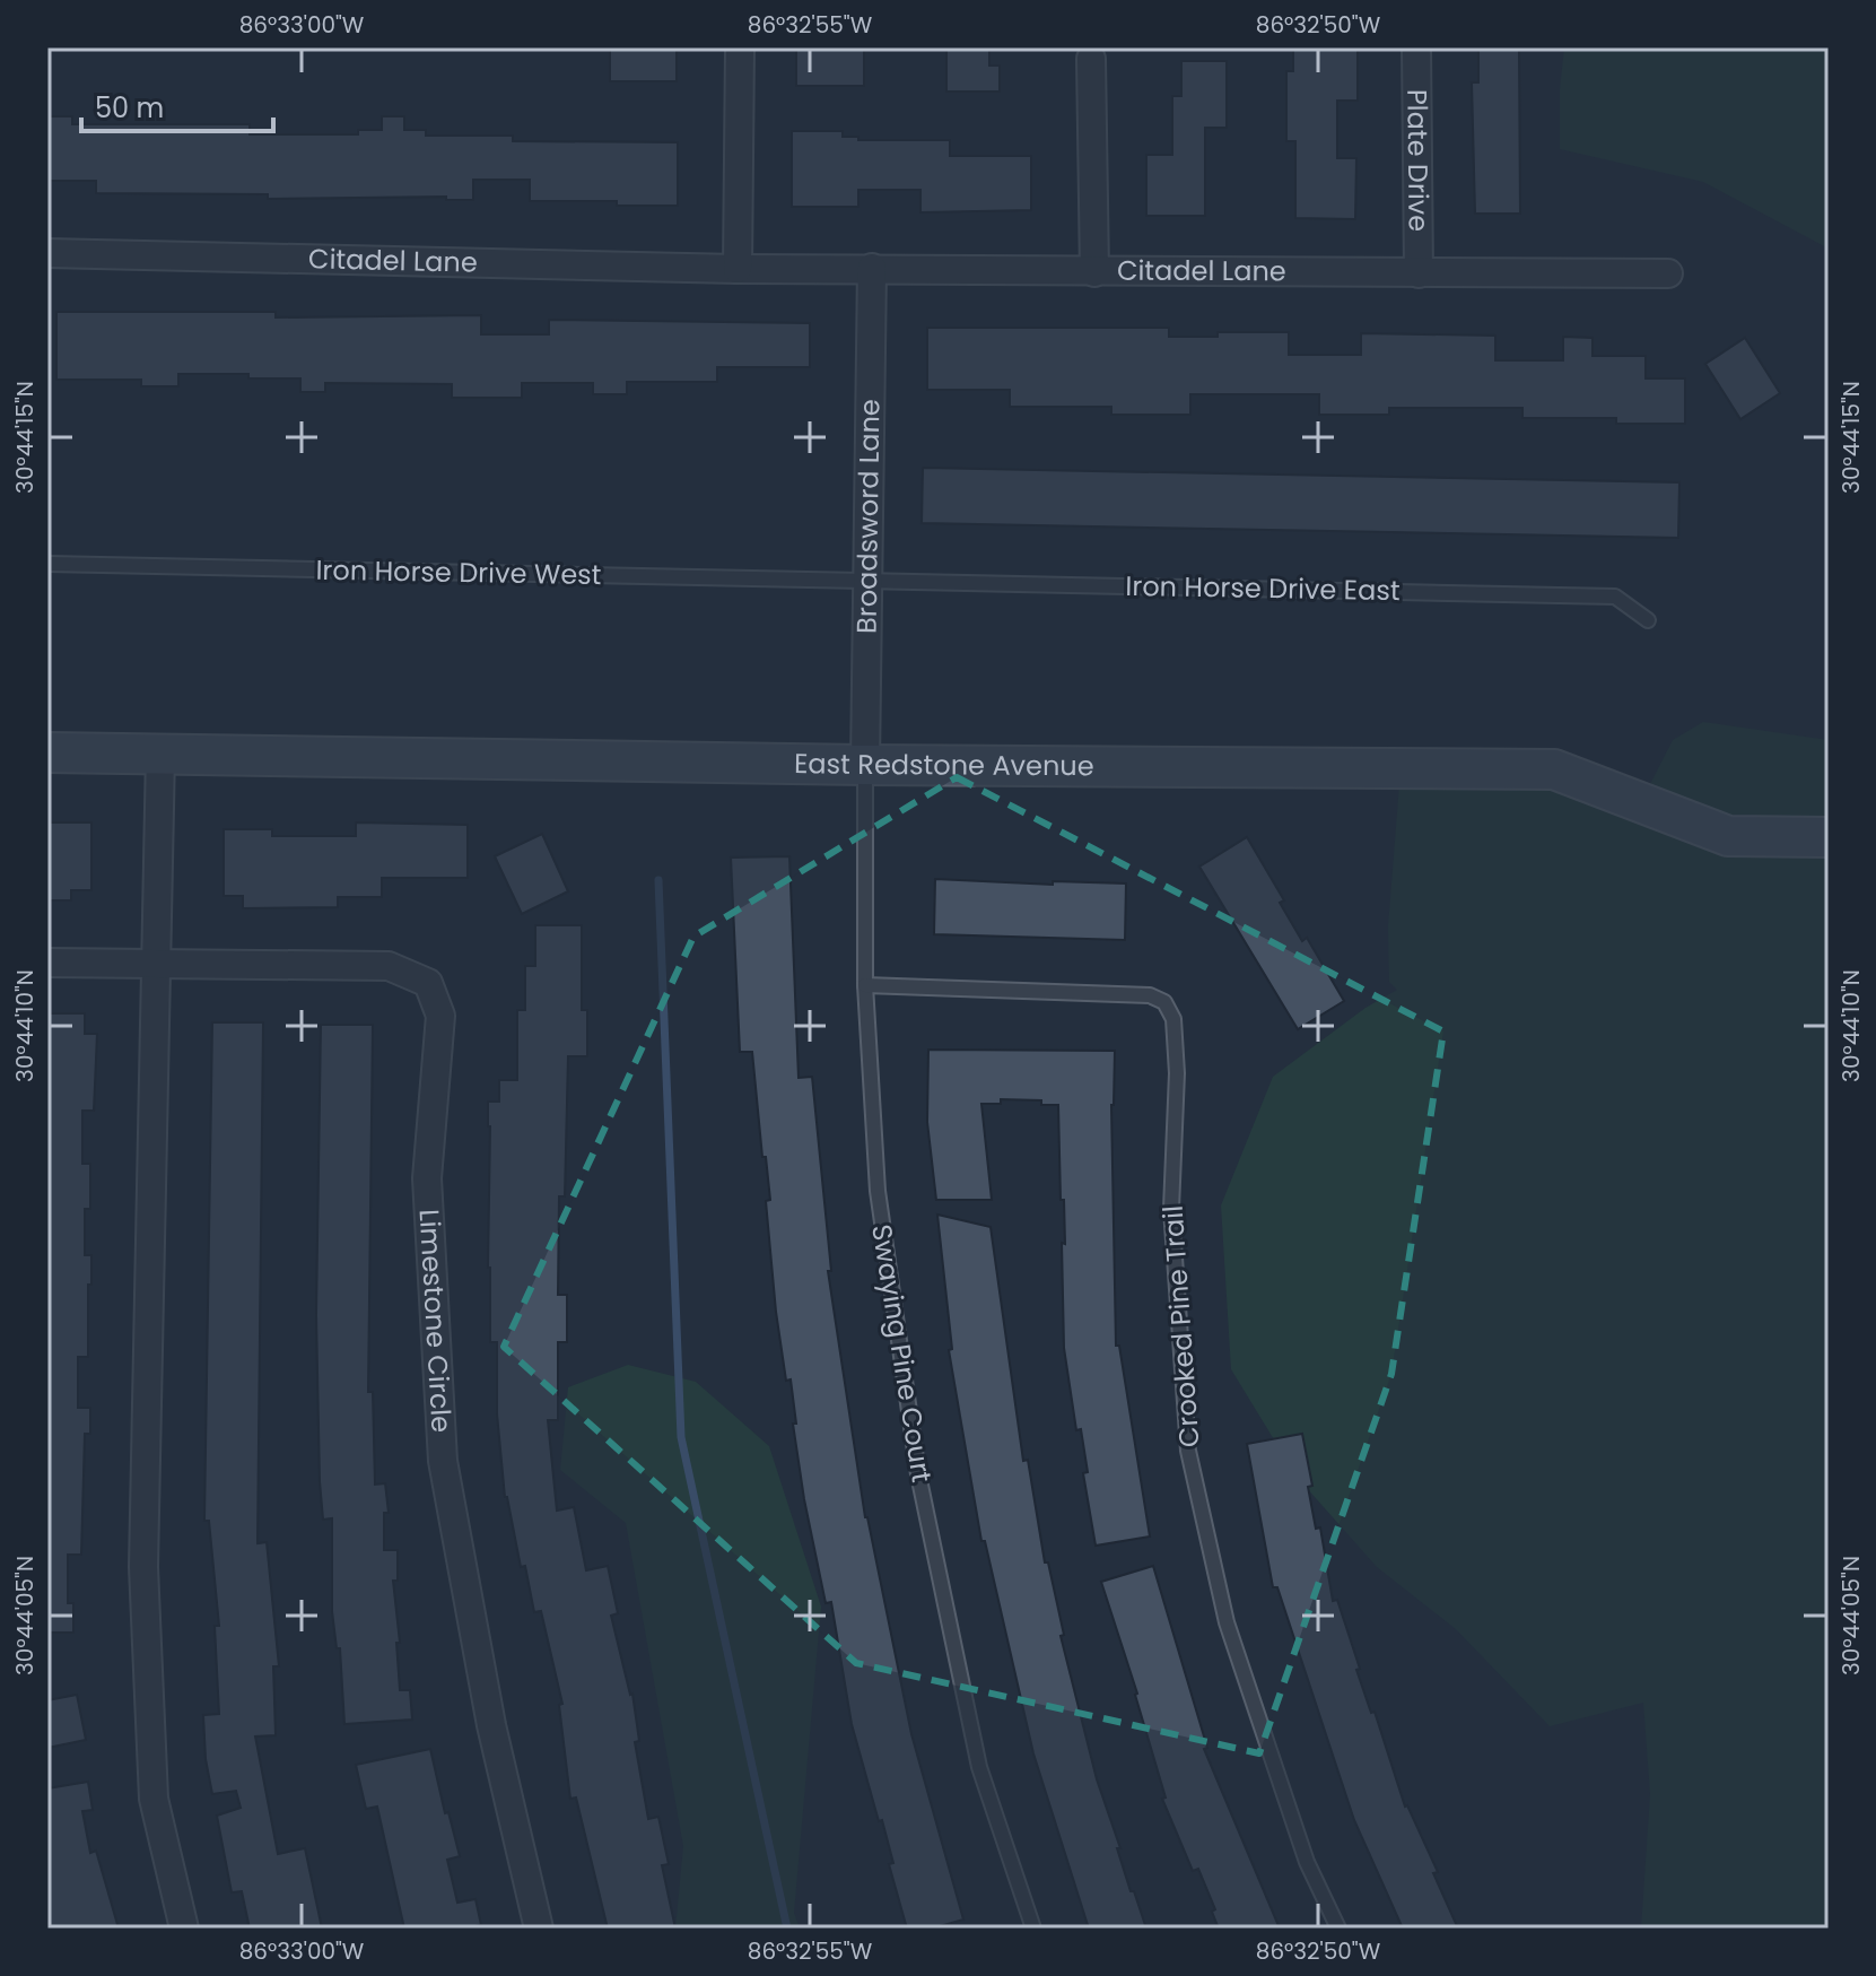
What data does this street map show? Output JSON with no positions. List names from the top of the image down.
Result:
{
  "streets": {
    "street": [
      "Plate Drive",
      "Citadel Lane",
      "Broadsword Lane",
      "East Redstone Avenue",
      "Limestone Circle"
    ],
    "lane": [
      "Iron Horse Drive West",
      "Iron Horse Drive East",
      "Crooked Pine Trail",
      "Swaying Pine Court"
    ]
  },
  "crossings": [
    ["Plate Drive", "Citadel Lane"],
    ["Citadel Lane", "Broadsword Lane"],
    ["Broadsword Lane", "Iron Horse Drive West"],
    ["Broadsword Lane", "Iron Horse Drive East"],
    ["Broadsword Lane", "East Redstone Avenue"],
    ["Broadsword Lane", "Swaying Pine Court"],
    ["Iron Horse Drive West", "Iron Horse Drive East"],
    ["East Redstone Avenue", "Swaying Pine Court"],
    ["Crooked Pine Trail", "Swaying Pine Court"]
  ],
  "scale_bar": "50 m",
  "coordinates": [
    "86°33'00\"W",
    "86°32'55\"W",
    "86°32'50\"W",
    "30°44'15\"N",
    "30°44'10\"N",
    "30°44'05\"N"
  ]
}
